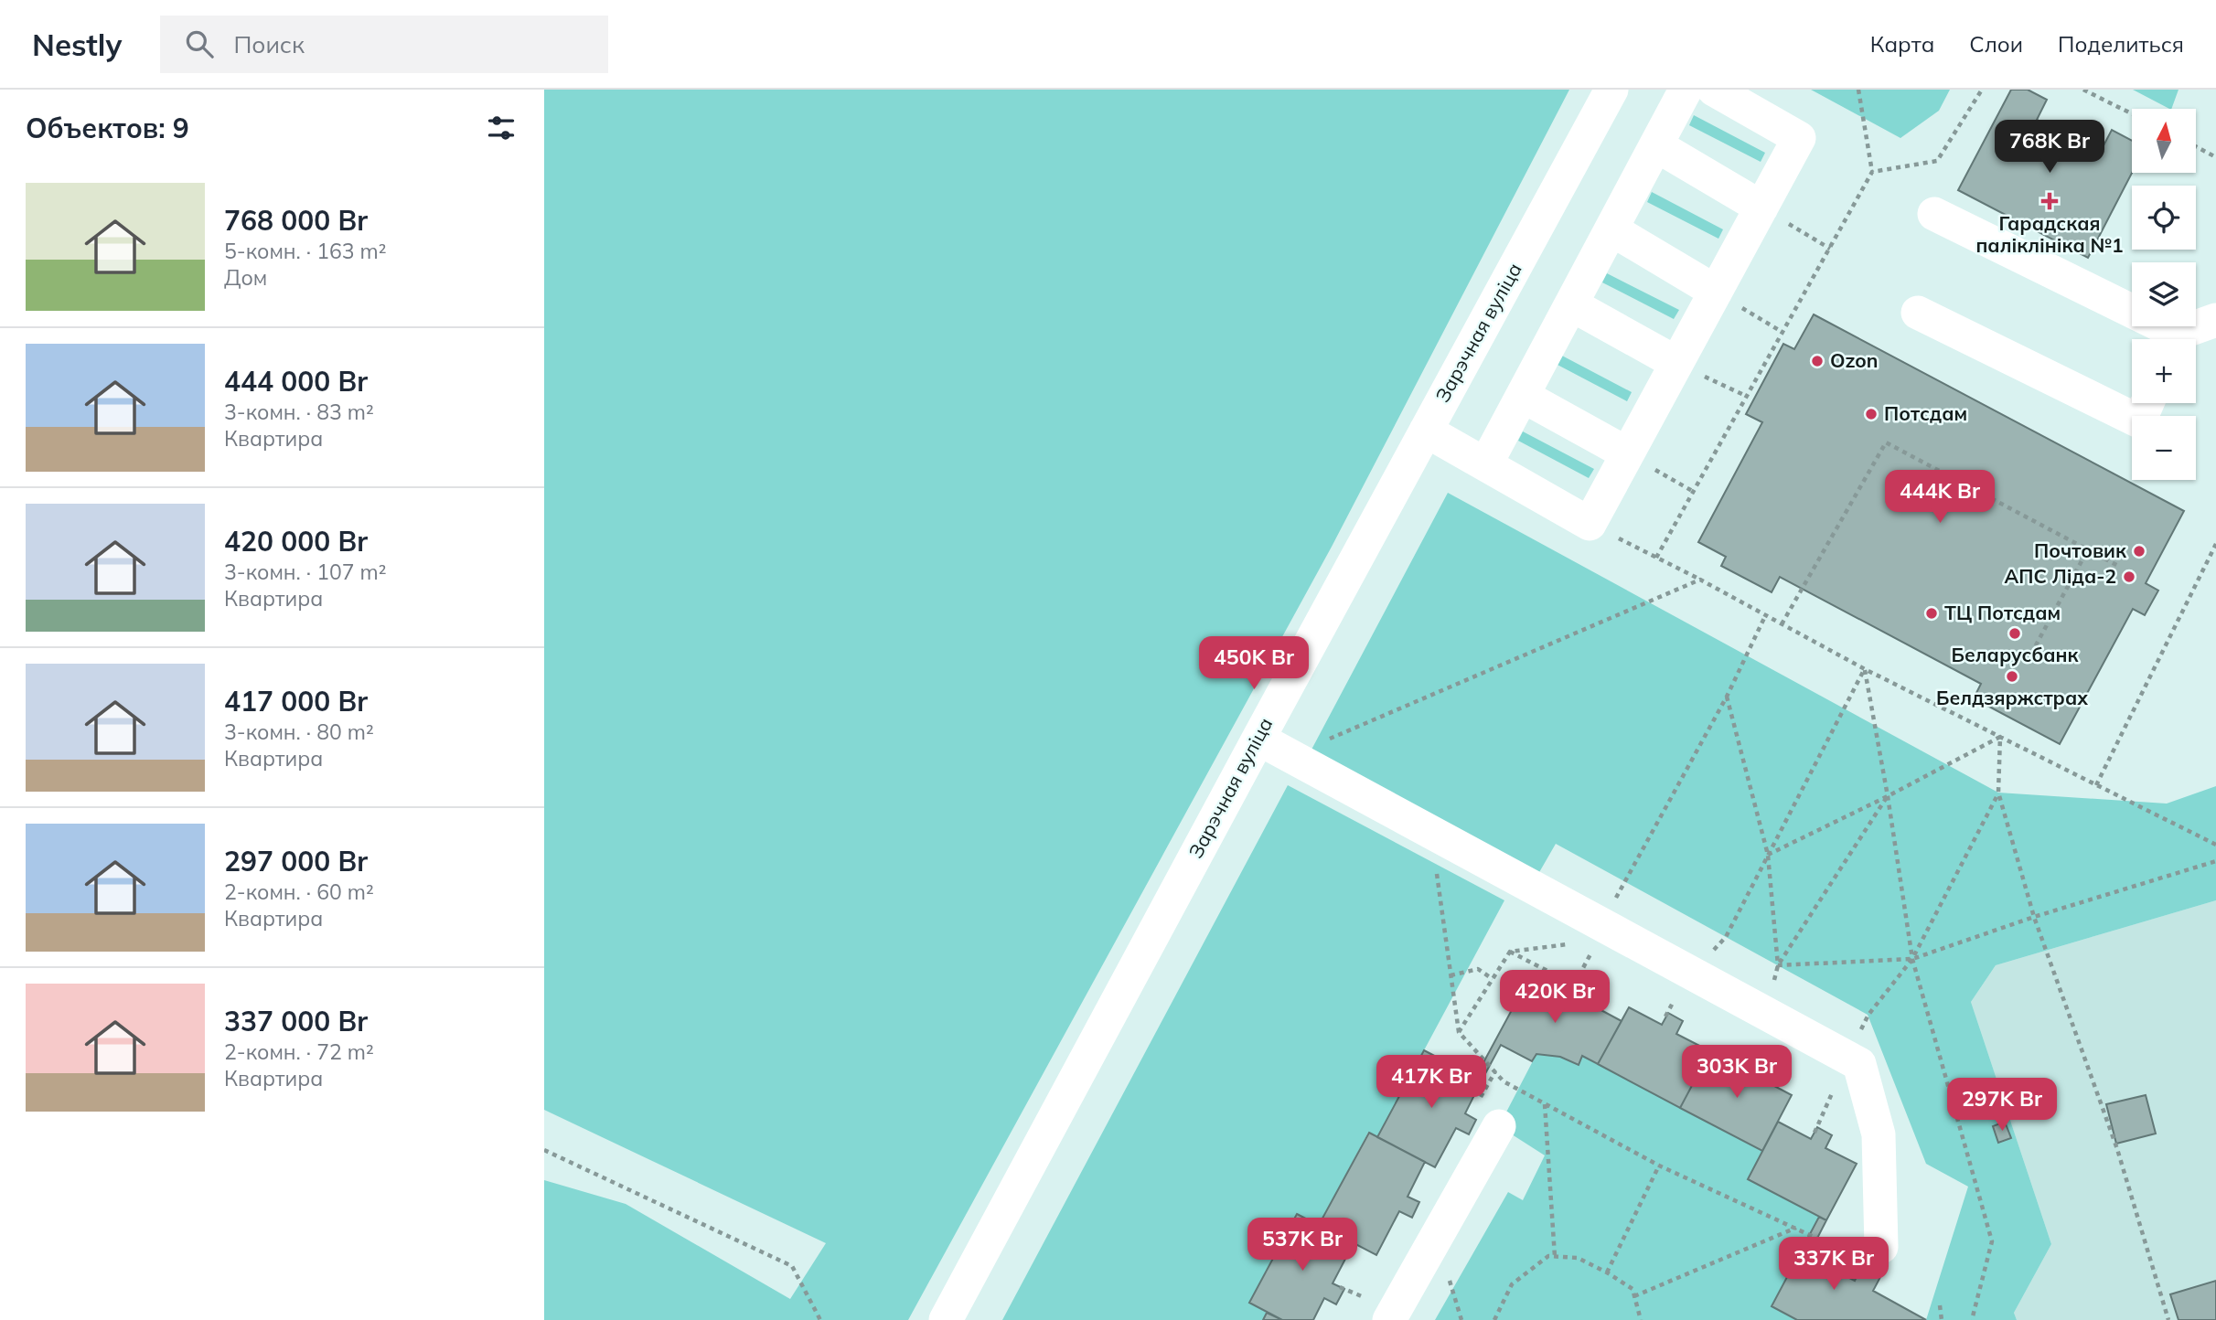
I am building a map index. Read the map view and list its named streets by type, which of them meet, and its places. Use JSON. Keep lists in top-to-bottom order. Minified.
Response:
{"streets":{"street":["Зарэчная вуліца"]},"places":{"health":["Гарадская паліклініка №1"],"other":["Ozon","Потсдам","Почтовик","АПС Ліда-2","ТЦ Потсдам","Беларусбанк","Белдзяржстрах"]},"north":"top","page":{"header":"Nestly","search":"Поиск","nav":["Карта","Слои","Поделиться"],"heading":"Объектов: 9","map_buttons":["+","−"],"price":["768K Br","444K Br","450K Br","420K Br","303K Br","417K Br","297K Br","537K Br","337K Br"],"list":[{"name":"768 000 Br","note":"5-комн. · 163 m² · Дом"},{"name":"444 000 Br","note":"3-комн. · 83 m² · Квартира"},{"name":"420 000 Br","note":"3-комн. · 107 m² · Квартира"},{"name":"417 000 Br","note":"3-комн. · 80 m² · Квартира"},{"name":"297 000 Br","note":"2-комн. · 60 m² · Квартира"},{"name":"337 000 Br","note":"2-комн. · 72 m² · Квартира"}]}}
